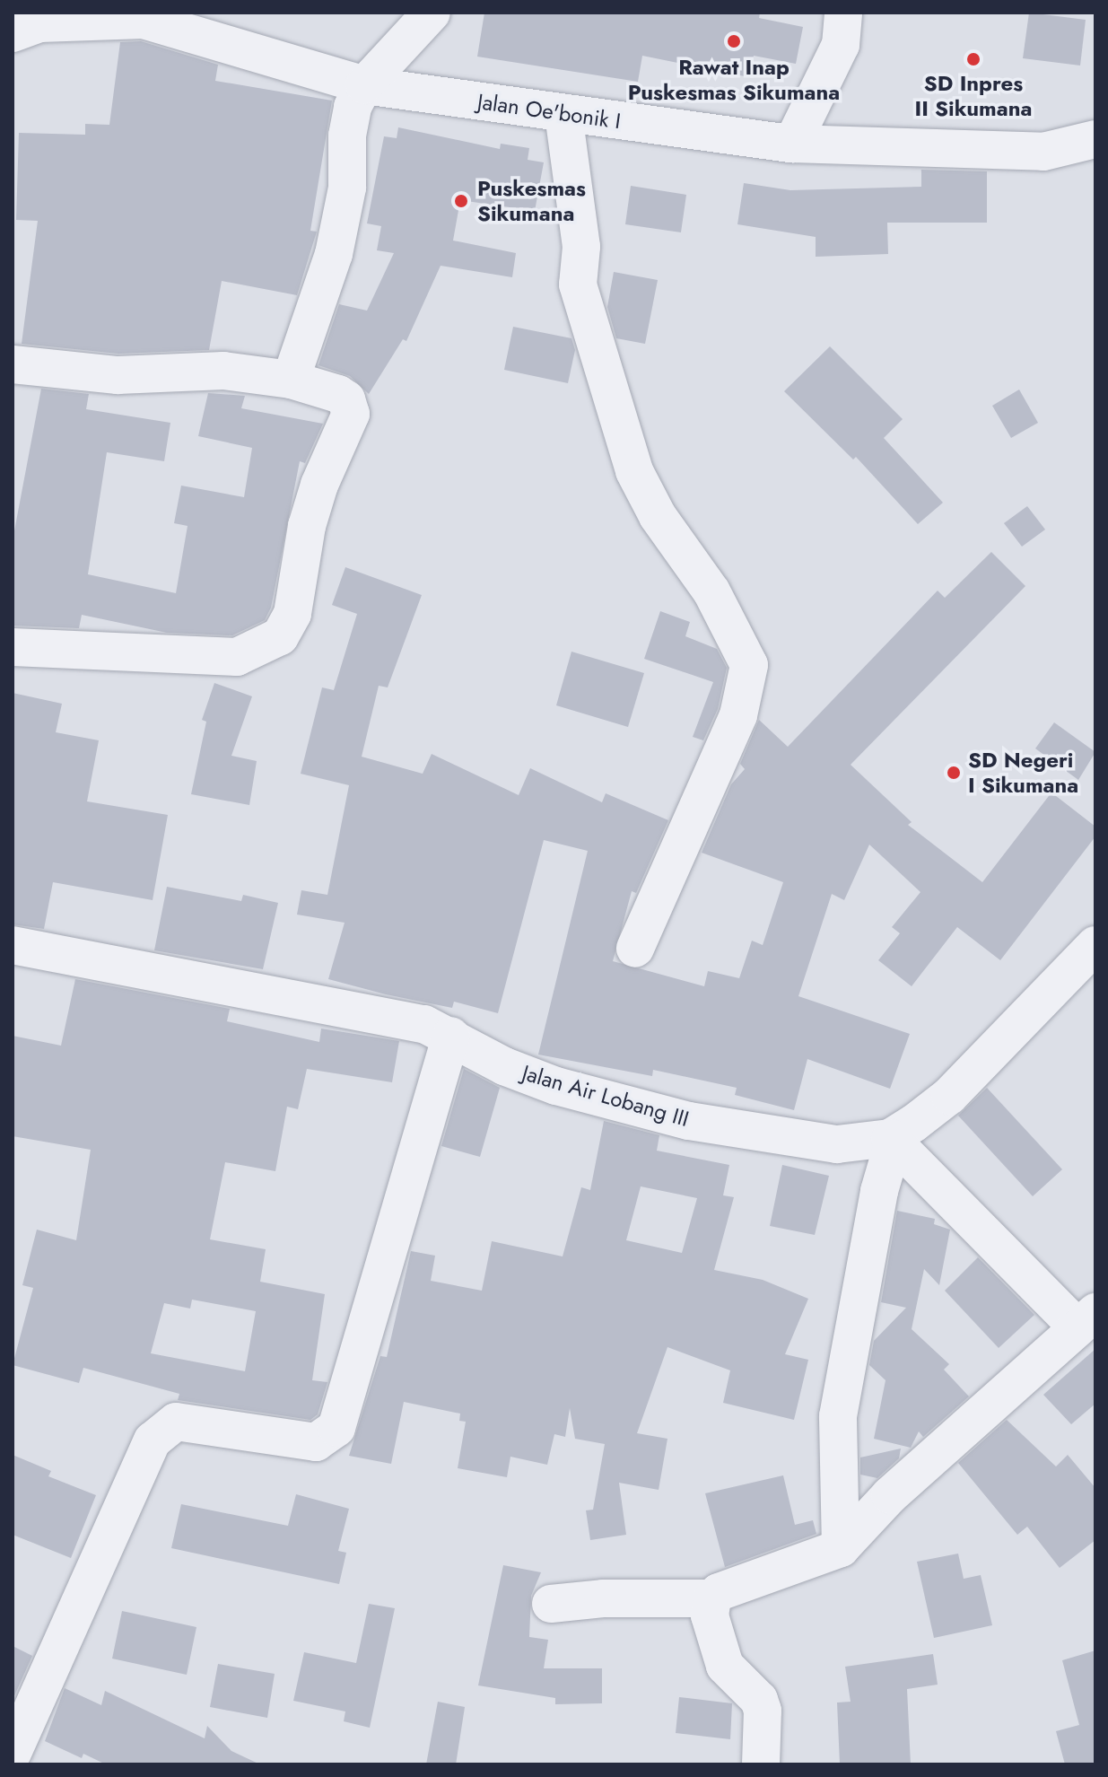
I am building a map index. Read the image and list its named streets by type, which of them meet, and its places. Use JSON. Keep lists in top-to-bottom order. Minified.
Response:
{"streets":{"street":["Jalan Oe'bonik I","Jalan Air Lobang III"]},"places":["Rawat Inap Puskesmas Sikumana","SD Inpres II Sikumana","Puskesmas Sikumana","SD Negeri I Sikumana"]}
